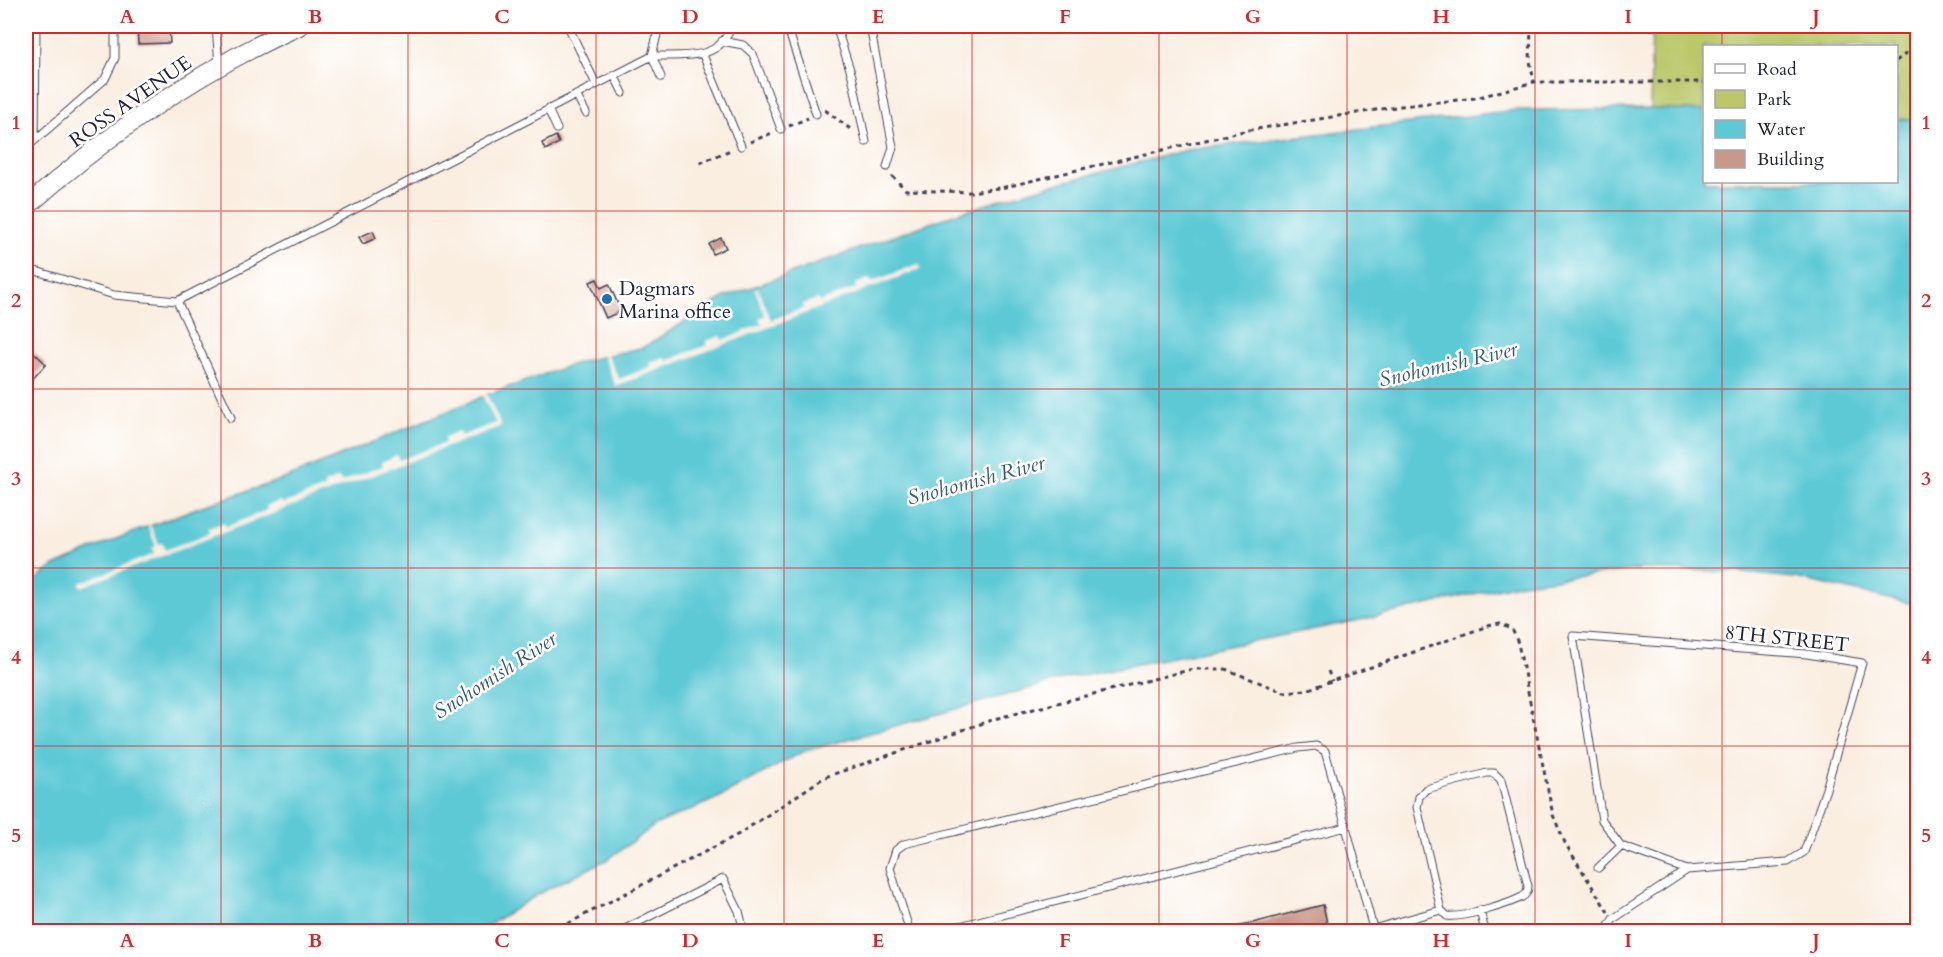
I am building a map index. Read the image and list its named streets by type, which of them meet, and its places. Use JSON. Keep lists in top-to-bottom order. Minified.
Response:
{"streets":{"street":["ROSS AVENUE"],"lane":["8TH STREET"]},"water":["Snohomish River"],"places":["Dagmars Marina office"],"legend":["Road","Park","Water","Building"],"grid":{"columns":["A","B","C","D","E","F","G","H","I","J"],"rows":["1","2","3","4","5"]}}
